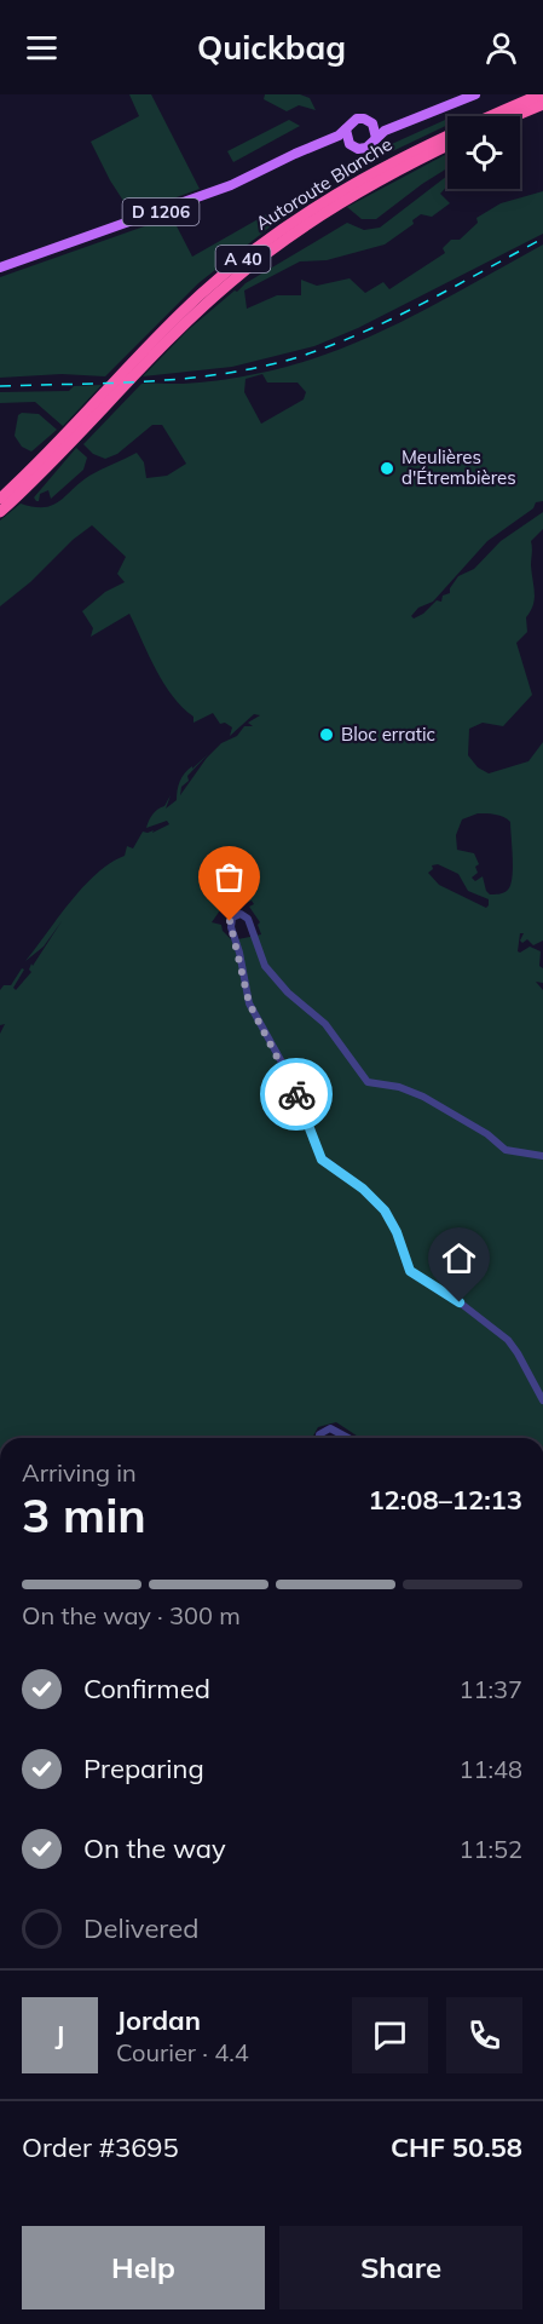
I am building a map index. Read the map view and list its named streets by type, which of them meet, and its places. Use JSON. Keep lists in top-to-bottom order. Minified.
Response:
{"streets":{"highway":["Autoroute Blanche","A 40"],"main road":["D 1206"]},"places":["Meulières d'Étrembières","Bloc erratic"],"page":{"header":"Quickbag","heading":["3 min","Arriving in","12:08–12:13"],"panel":["Jordan","Courier · 4.4","Order #3695","CHF 50.58"],"bar":"On the way · 300 m","list":[["Confirmed","11:37"],["Preparing","11:48"],["On the way","11:52"],"Delivered"],"round":"J","buttons":["Help","Share"]}}
